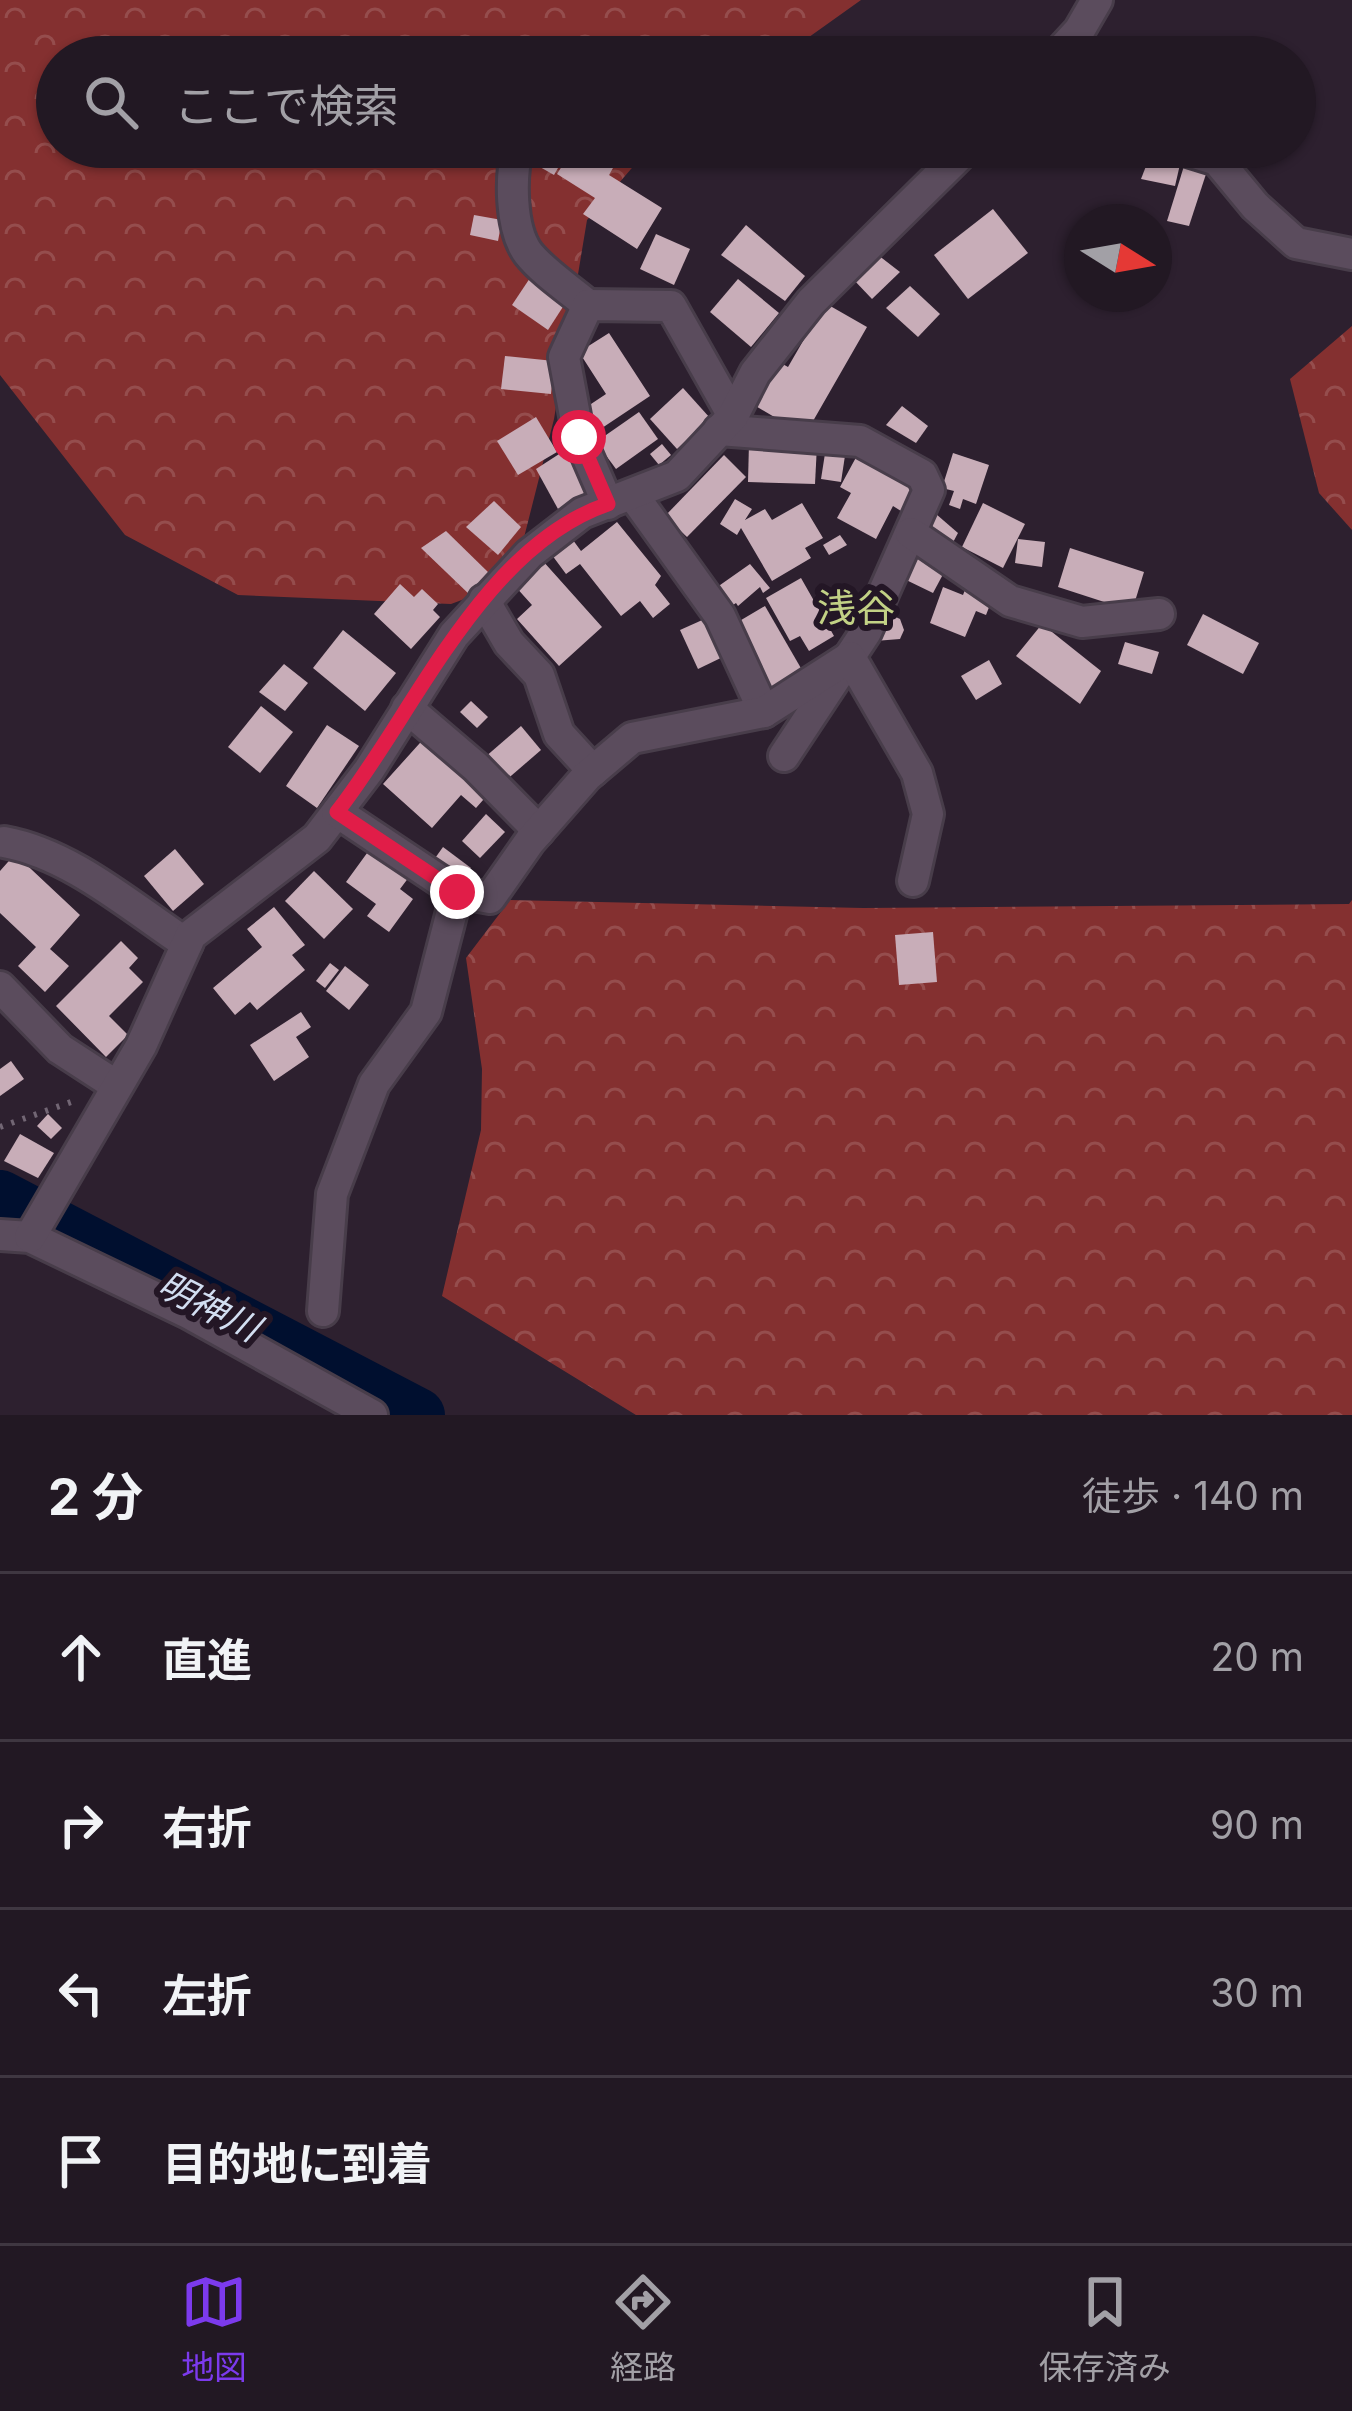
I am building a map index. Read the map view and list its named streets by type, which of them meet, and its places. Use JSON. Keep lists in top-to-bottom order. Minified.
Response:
{"districts":["浅谷"],"water":["明神川"],"north":"right","page":{"search":"ここで検索","heading":["2 分","徒歩 · 140 m"],"list":[["直進","20 m"],["右折","90 m"],["左折","30 m"],"目的地に到着"],"nav":["地図","経路","保存済み"]}}
